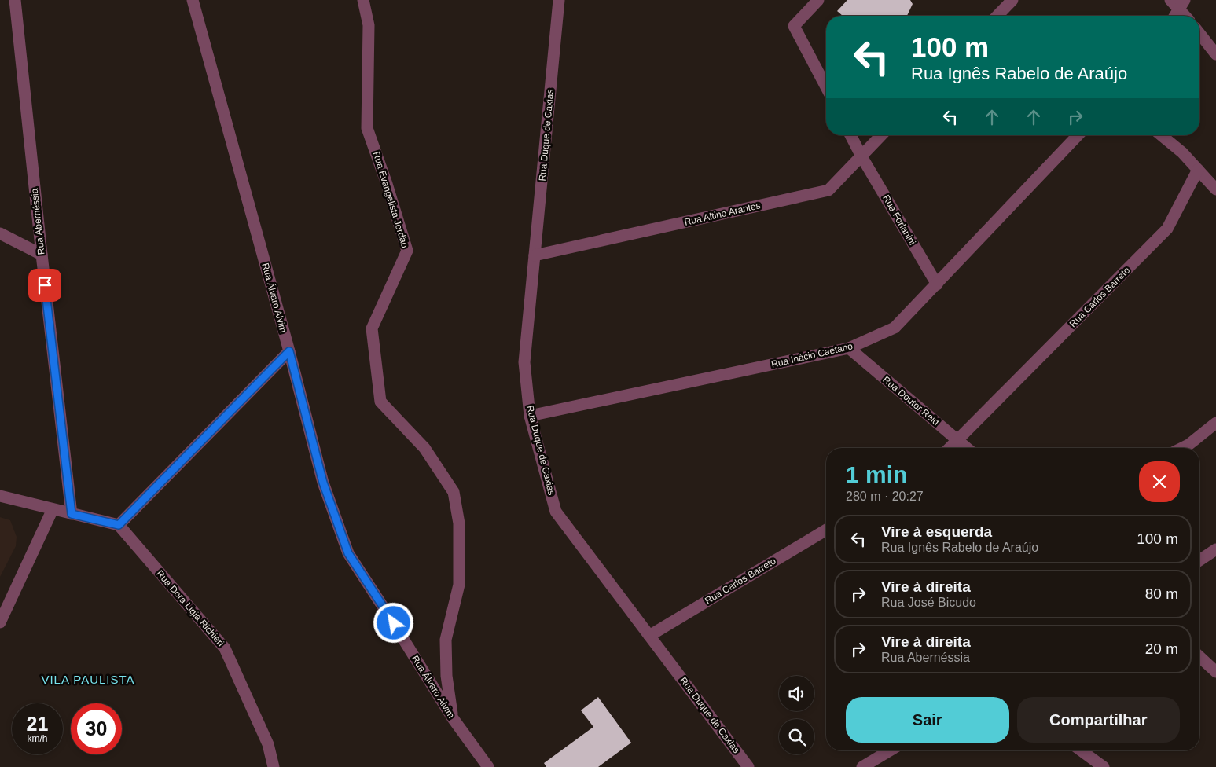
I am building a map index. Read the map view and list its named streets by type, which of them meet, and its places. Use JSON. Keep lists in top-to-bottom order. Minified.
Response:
{"streets":{"street":["Rua Duque de Caxias","Rua Evangelista Jordão","Rua Altino Arantes","Rua Forlanini","Rua Abernéssia","Rua Carlos Barreto","Rua Álvaro Alvim","Rua Inácio Caetano","Rua Doutor Reid","Rua Dora Ligia Richieri"]},"crossings":[["Rua Duque de Caxias","Rua Altino Arantes"],["Rua Duque de Caxias","Rua Carlos Barreto"],["Rua Duque de Caxias","Rua Inácio Caetano"],["Rua Evangelista Jordão","Rua Álvaro Alvim"],["Rua Altino Arantes","Rua Forlanini"],["Rua Forlanini","Rua Inácio Caetano"],["Rua Carlos Barreto","Rua Doutor Reid"],["Rua Inácio Caetano","Rua Doutor Reid"]],"districts":["VILA PAULISTA"],"page":{"turn":["100 m","Rua Ignês Rabelo de Araújo"],"heading":["1 min","280 m · 20:27"],"list":[{"name":"Vire à esquerda","note":"Rua Ignês Rabelo de Araújo","value":"100 m"},{"name":"Vire à direita","note":"Rua José Bicudo","value":"80 m"},{"name":"Vire à direita","note":"Rua Abernéssia","value":"20 m"}],"buttons":["Sair","Compartilhar"],"speed":"21 km/h","limit":"30"}}
